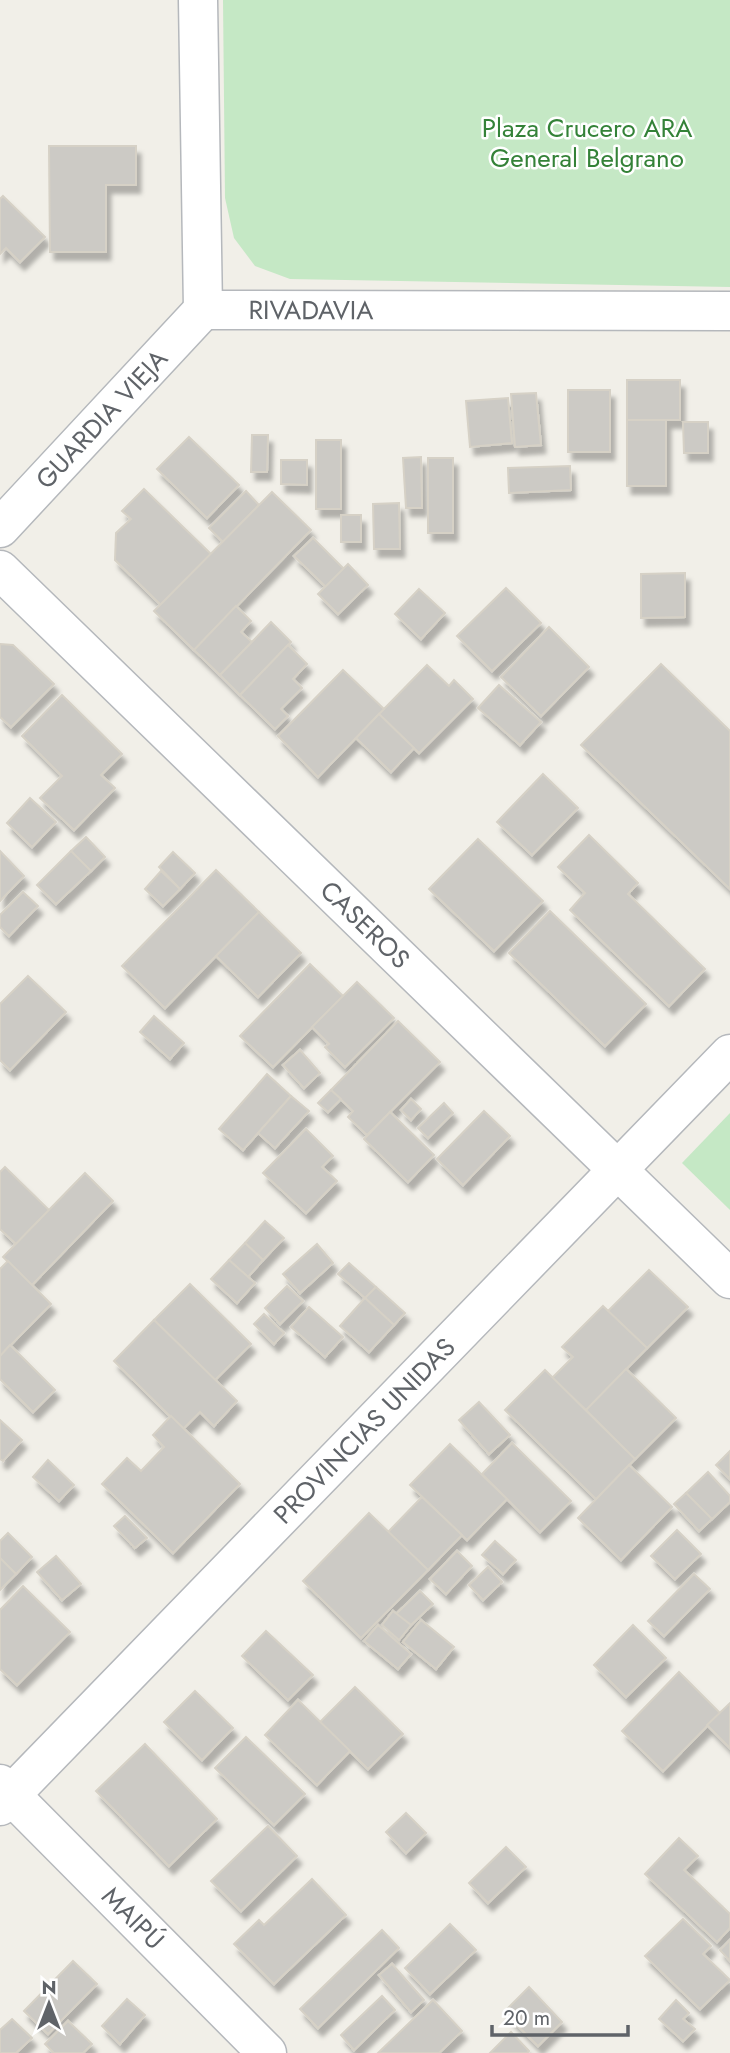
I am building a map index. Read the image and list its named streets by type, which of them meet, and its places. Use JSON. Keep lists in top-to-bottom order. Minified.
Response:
{"streets":{"street":["RIVADAVIA","GUARDIA VIEJA","CASEROS","PROVINCIAS UNIDAS","MAIPÚ"]},"crossings":[["RIVADAVIA","GUARDIA VIEJA"],["CASEROS","PROVINCIAS UNIDAS"],["PROVINCIAS UNIDAS","MAIPÚ"]],"parks":["Plaza Crucero ARA General Belgrano"],"scale_bar":"20 m","north":"top"}
